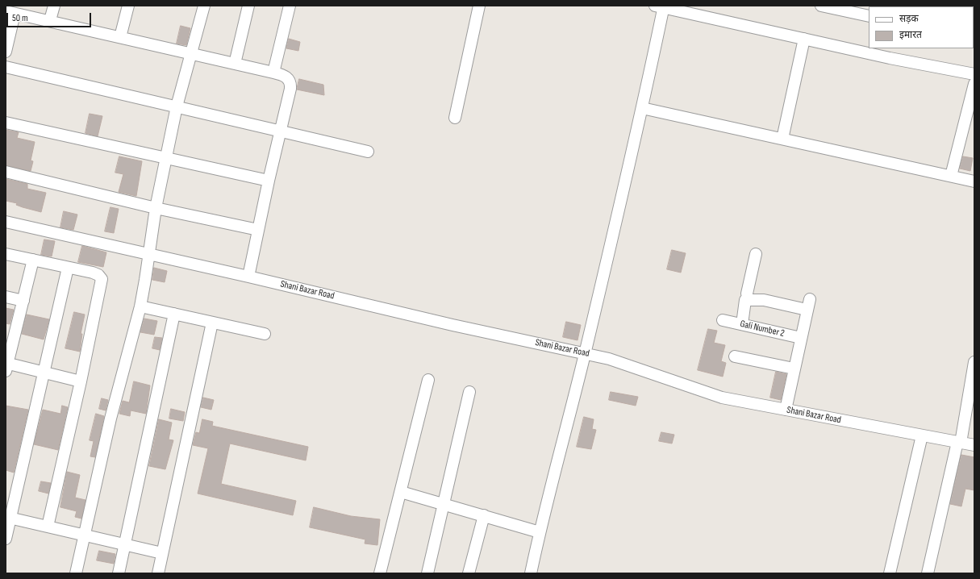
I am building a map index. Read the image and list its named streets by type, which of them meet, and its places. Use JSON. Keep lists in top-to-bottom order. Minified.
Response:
{"streets":{"street":["Shani Bazar Road","Gali Number 2"]},"legend":["सड़क","इमारत"],"scale_bar":"50 m"}
